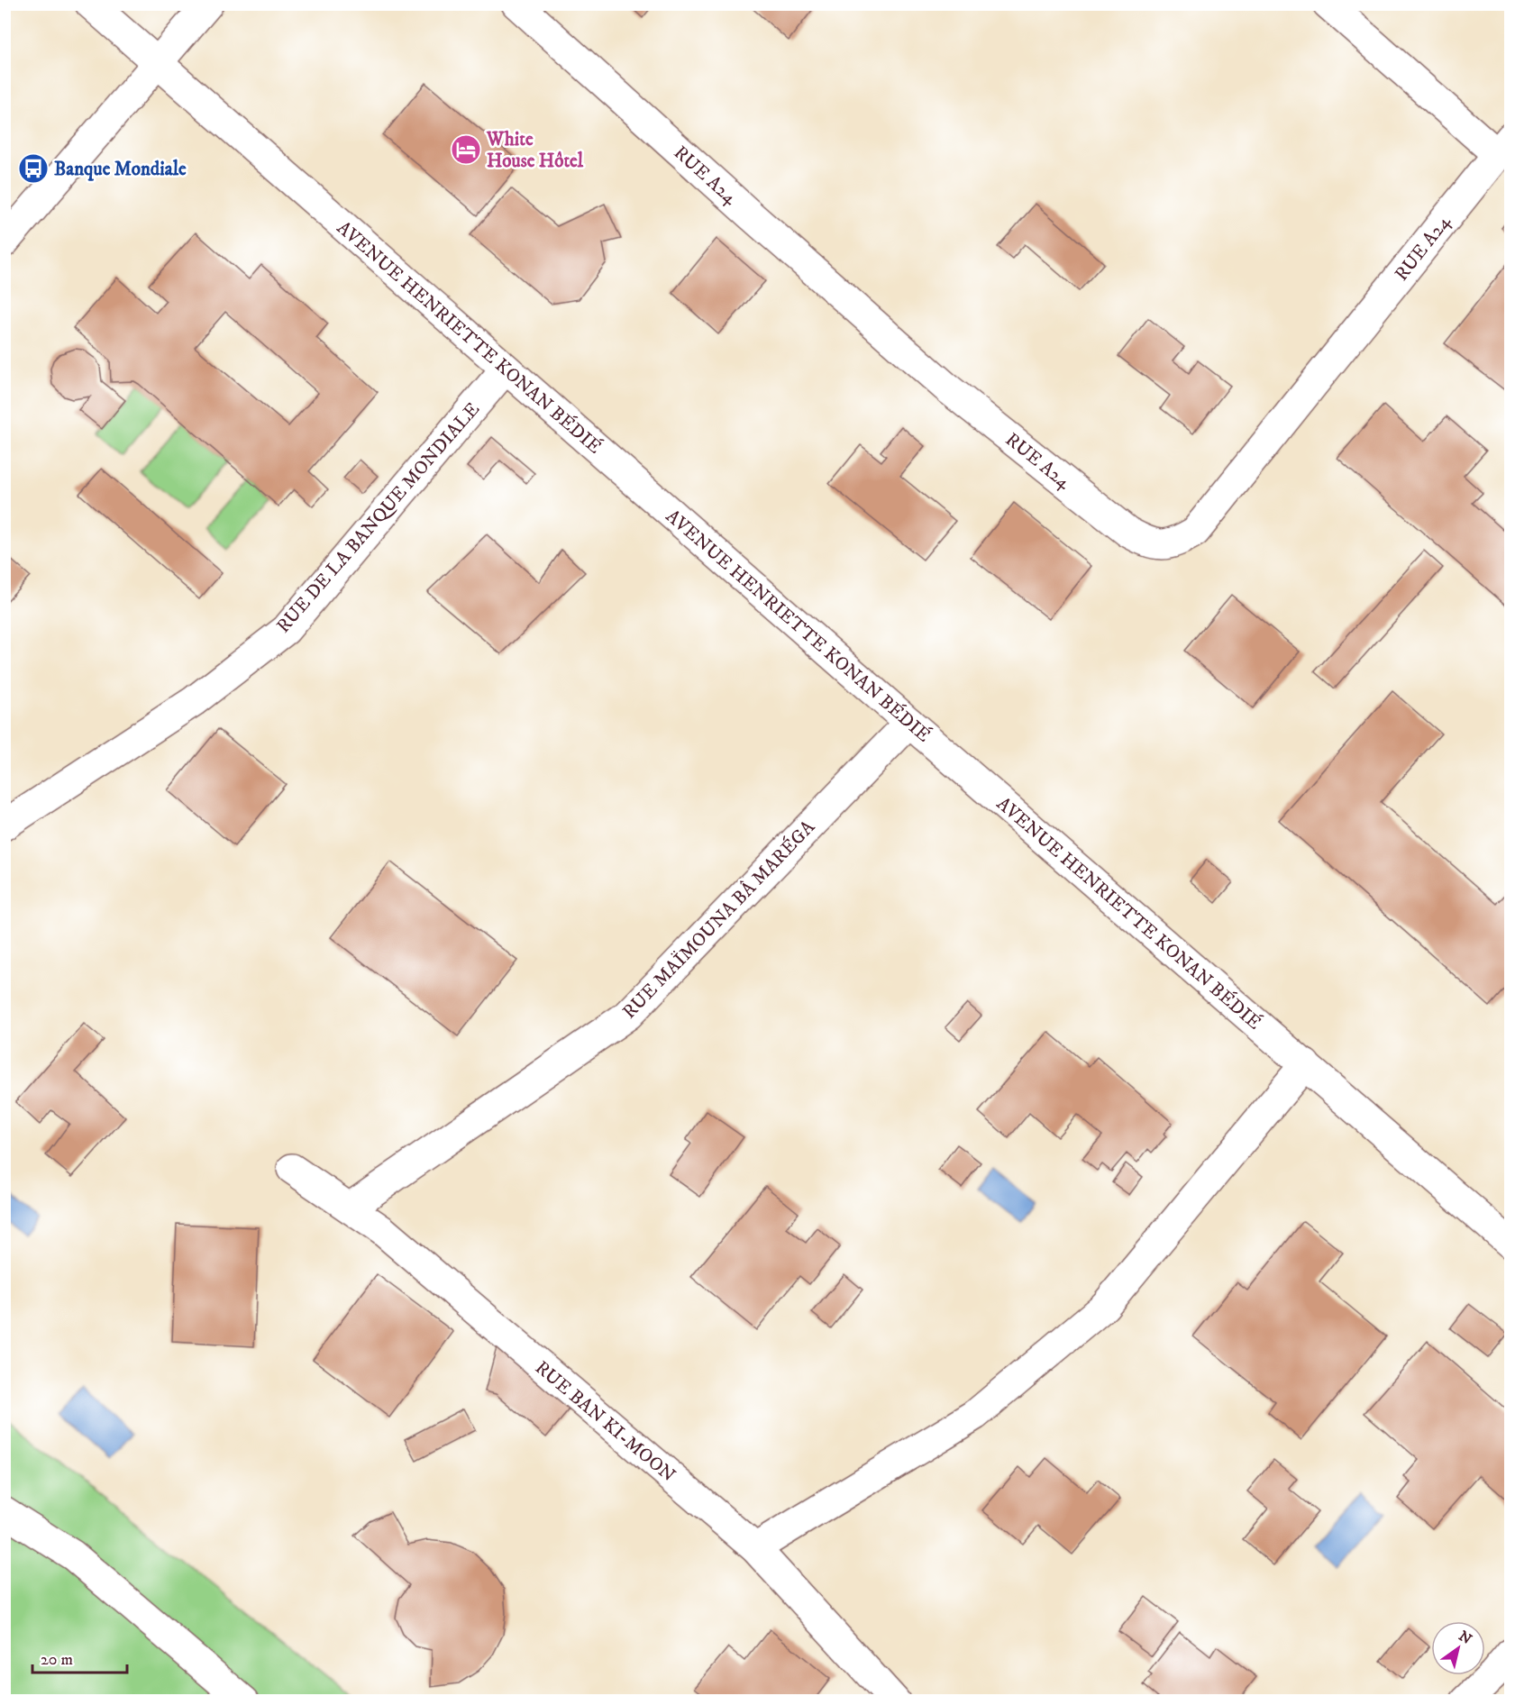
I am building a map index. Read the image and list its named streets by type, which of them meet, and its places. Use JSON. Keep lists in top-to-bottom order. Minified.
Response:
{"streets":{"street":["RUE A24","AVENUE HENRIETTE KONAN BÉDIÉ","RUE DE LA BANQUE MONDIALE","RUE MAÏMOUNA BÂ MARÉGA","RUE BAN KI-MOON"]},"crossings":[["AVENUE HENRIETTE KONAN BÉDIÉ","RUE DE LA BANQUE MONDIALE"],["AVENUE HENRIETTE KONAN BÉDIÉ","RUE MAÏMOUNA BÂ MARÉGA"],["RUE MAÏMOUNA BÂ MARÉGA","RUE BAN KI-MOON"]],"places":{"hotel":["White House Hôtel"],"bus stop":["Banque Mondiale"]},"scale_bar":"20 m","north":"top right"}
